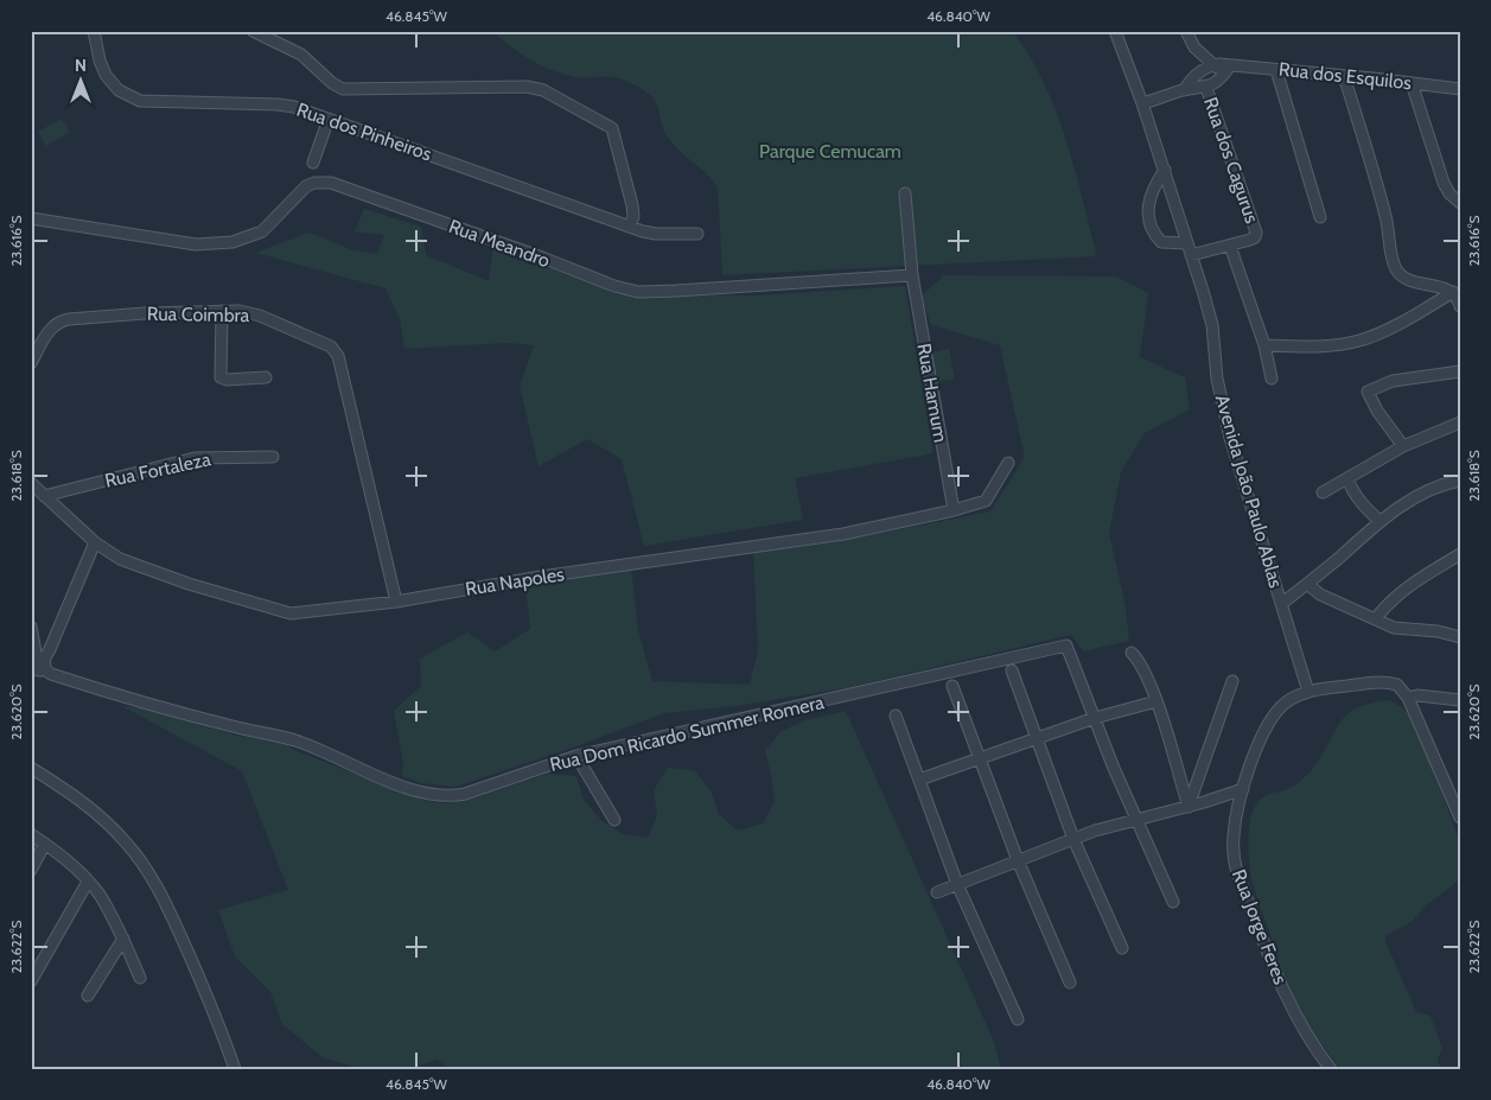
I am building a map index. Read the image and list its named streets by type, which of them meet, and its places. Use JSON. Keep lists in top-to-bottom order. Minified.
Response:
{"streets":{"street":["Rua dos Esquilos","Rua dos Pinheiros","Rua dos Cagurus","Rua Meandro","Rua Coimbra","Rua Hamum","Rua Fortaleza","Avenida João Paulo Ablas","Rua Napoles","Rua Dom Ricardo Summer Romera","Rua Jorge Feres"]},"crossings":[["Rua dos Cagurus","Avenida João Paulo Ablas"],["Rua Meandro","Rua Hamum"],["Rua Coimbra","Rua Napoles"],["Rua Hamum","Rua Napoles"],["Rua Fortaleza","Rua Napoles"],["Avenida João Paulo Ablas","Rua Jorge Feres"]],"parks":["Parque Cemucam"],"north":"top","coordinates":["46.845°W","46.840°W","23.616°S","23.618°S","23.620°S","23.622°S"]}
